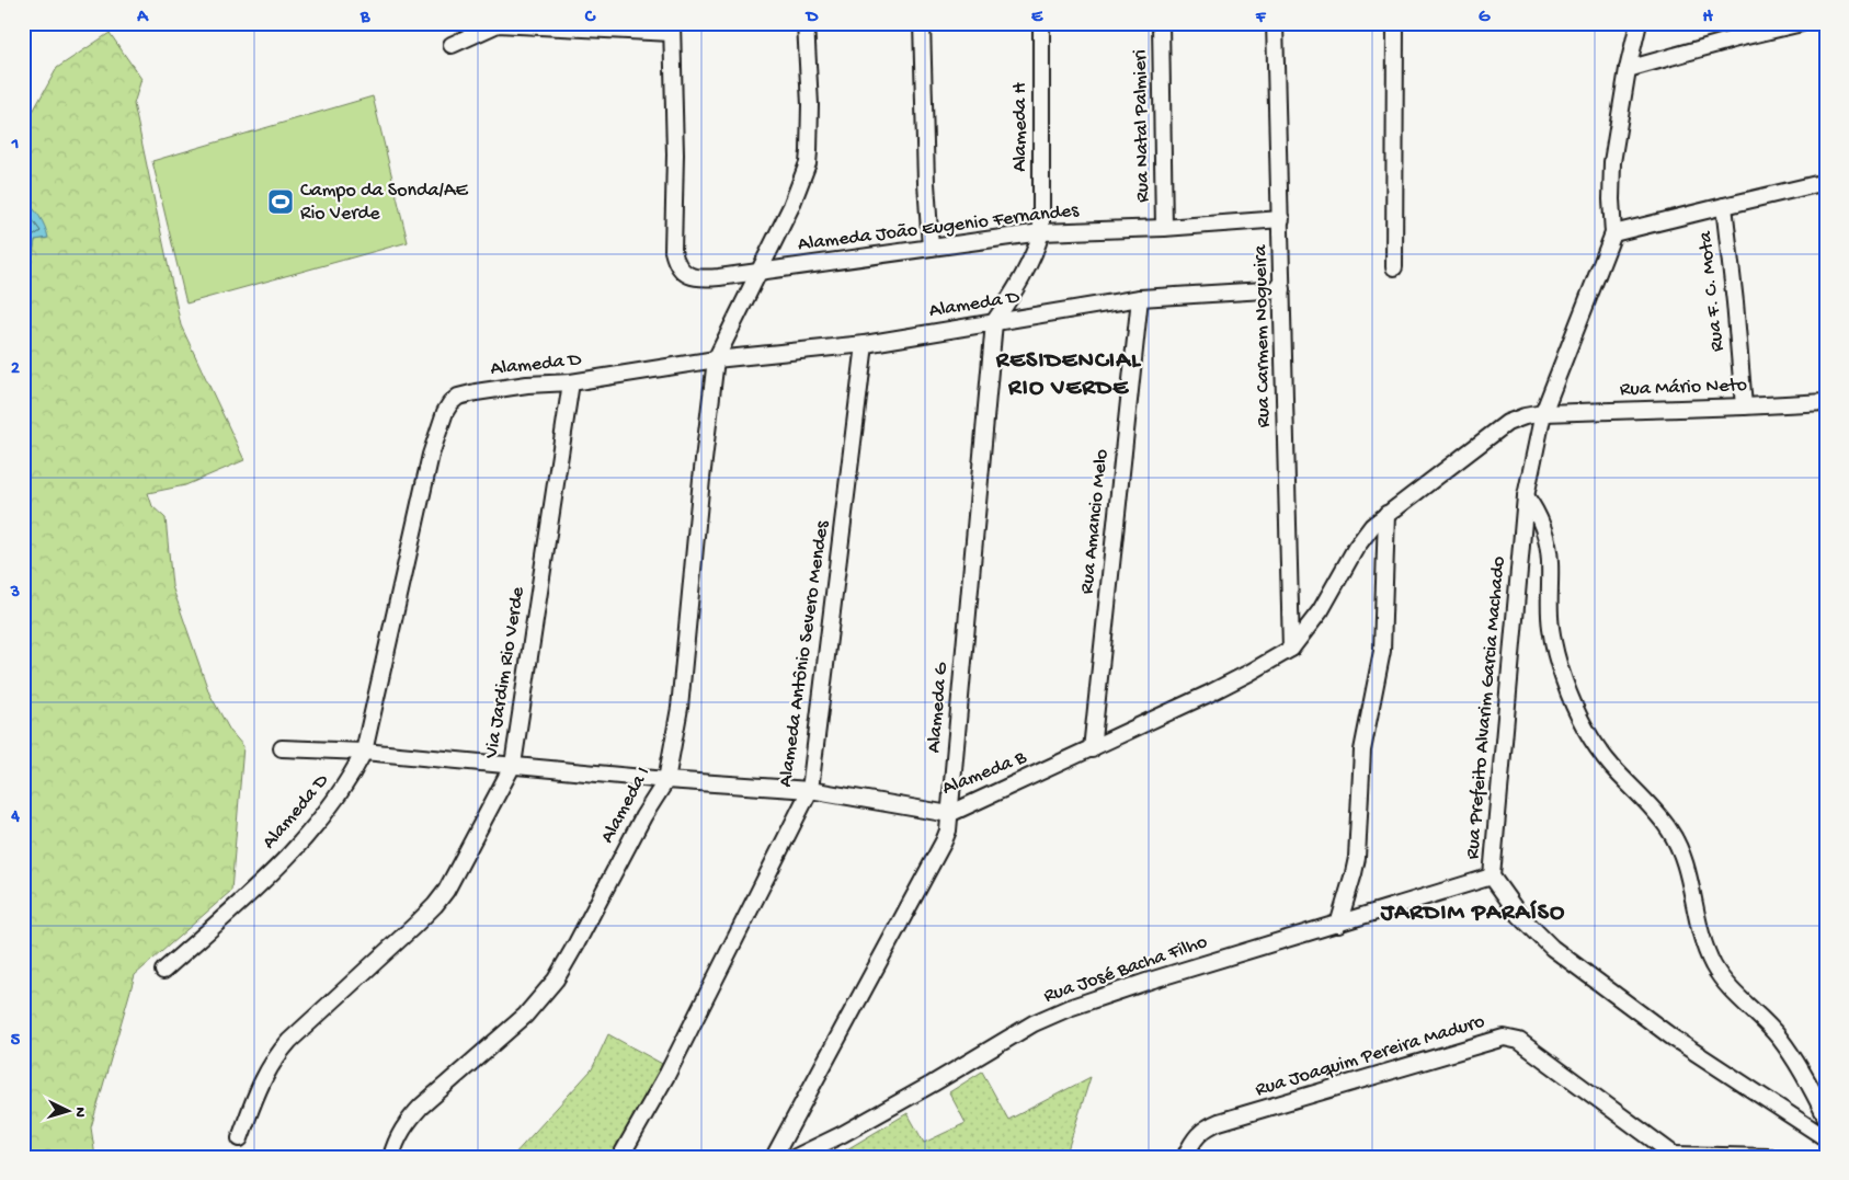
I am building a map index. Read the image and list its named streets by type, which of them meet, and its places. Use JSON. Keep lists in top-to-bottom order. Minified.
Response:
{"streets":{"street":["Rua Natal Palmieri","Alameda H","Alameda João Eugenio Fernandes","Rua F. C. Mota","Alameda D","Rua Carmem Nogueira","Rua Mário Neto","Rua Amancio Melo","Alameda Antônio Severo Mendes","Via Jardim Rio Verde","Alameda G","Rua Prefeito Alvarim Garcia Machado","Alameda B","Alameda I","Rua José Bacha Filho","Rua Joaquim Pereira Maduro"]},"crossings":[["Rua Natal Palmieri","Alameda João Eugenio Fernandes"],["Alameda H","Alameda João Eugenio Fernandes"],["Alameda H","Alameda G"],["Alameda João Eugenio Fernandes","Rua Carmem Nogueira"],["Alameda João Eugenio Fernandes","Alameda G"],["Alameda João Eugenio Fernandes","Alameda I"],["Rua F. C. Mota","Rua Mário Neto"],["Alameda D","Rua Carmem Nogueira"],["Alameda D","Rua Amancio Melo"],["Alameda D","Alameda Antônio Severo Mendes"],["Alameda D","Via Jardim Rio Verde"],["Alameda D","Alameda G"],["Alameda D","Alameda B"],["Alameda D","Alameda I"],["Rua Carmem Nogueira","Rua Mário Neto"],["Rua Carmem Nogueira","Alameda B"],["Rua Mário Neto","Rua Prefeito Alvarim Garcia Machado"],["Rua Mário Neto","Alameda B"],["Rua Amancio Melo","Alameda B"],["Alameda Antônio Severo Mendes","Alameda B"],["Via Jardim Rio Verde","Alameda B"],["Alameda G","Alameda B"],["Rua Prefeito Alvarim Garcia Machado","Rua José Bacha Filho"],["Alameda B","Alameda I"]],"districts":["RESIDENCIAL RIO VERDE","JARDIM PARAÍSO"],"places":{"sports":["Campo da Sonda/AE Rio Verde"]},"north":"right","grid":{"columns":["A","B","C","D","E","F","G","H"],"rows":["1","2","3","4","5"]}}
